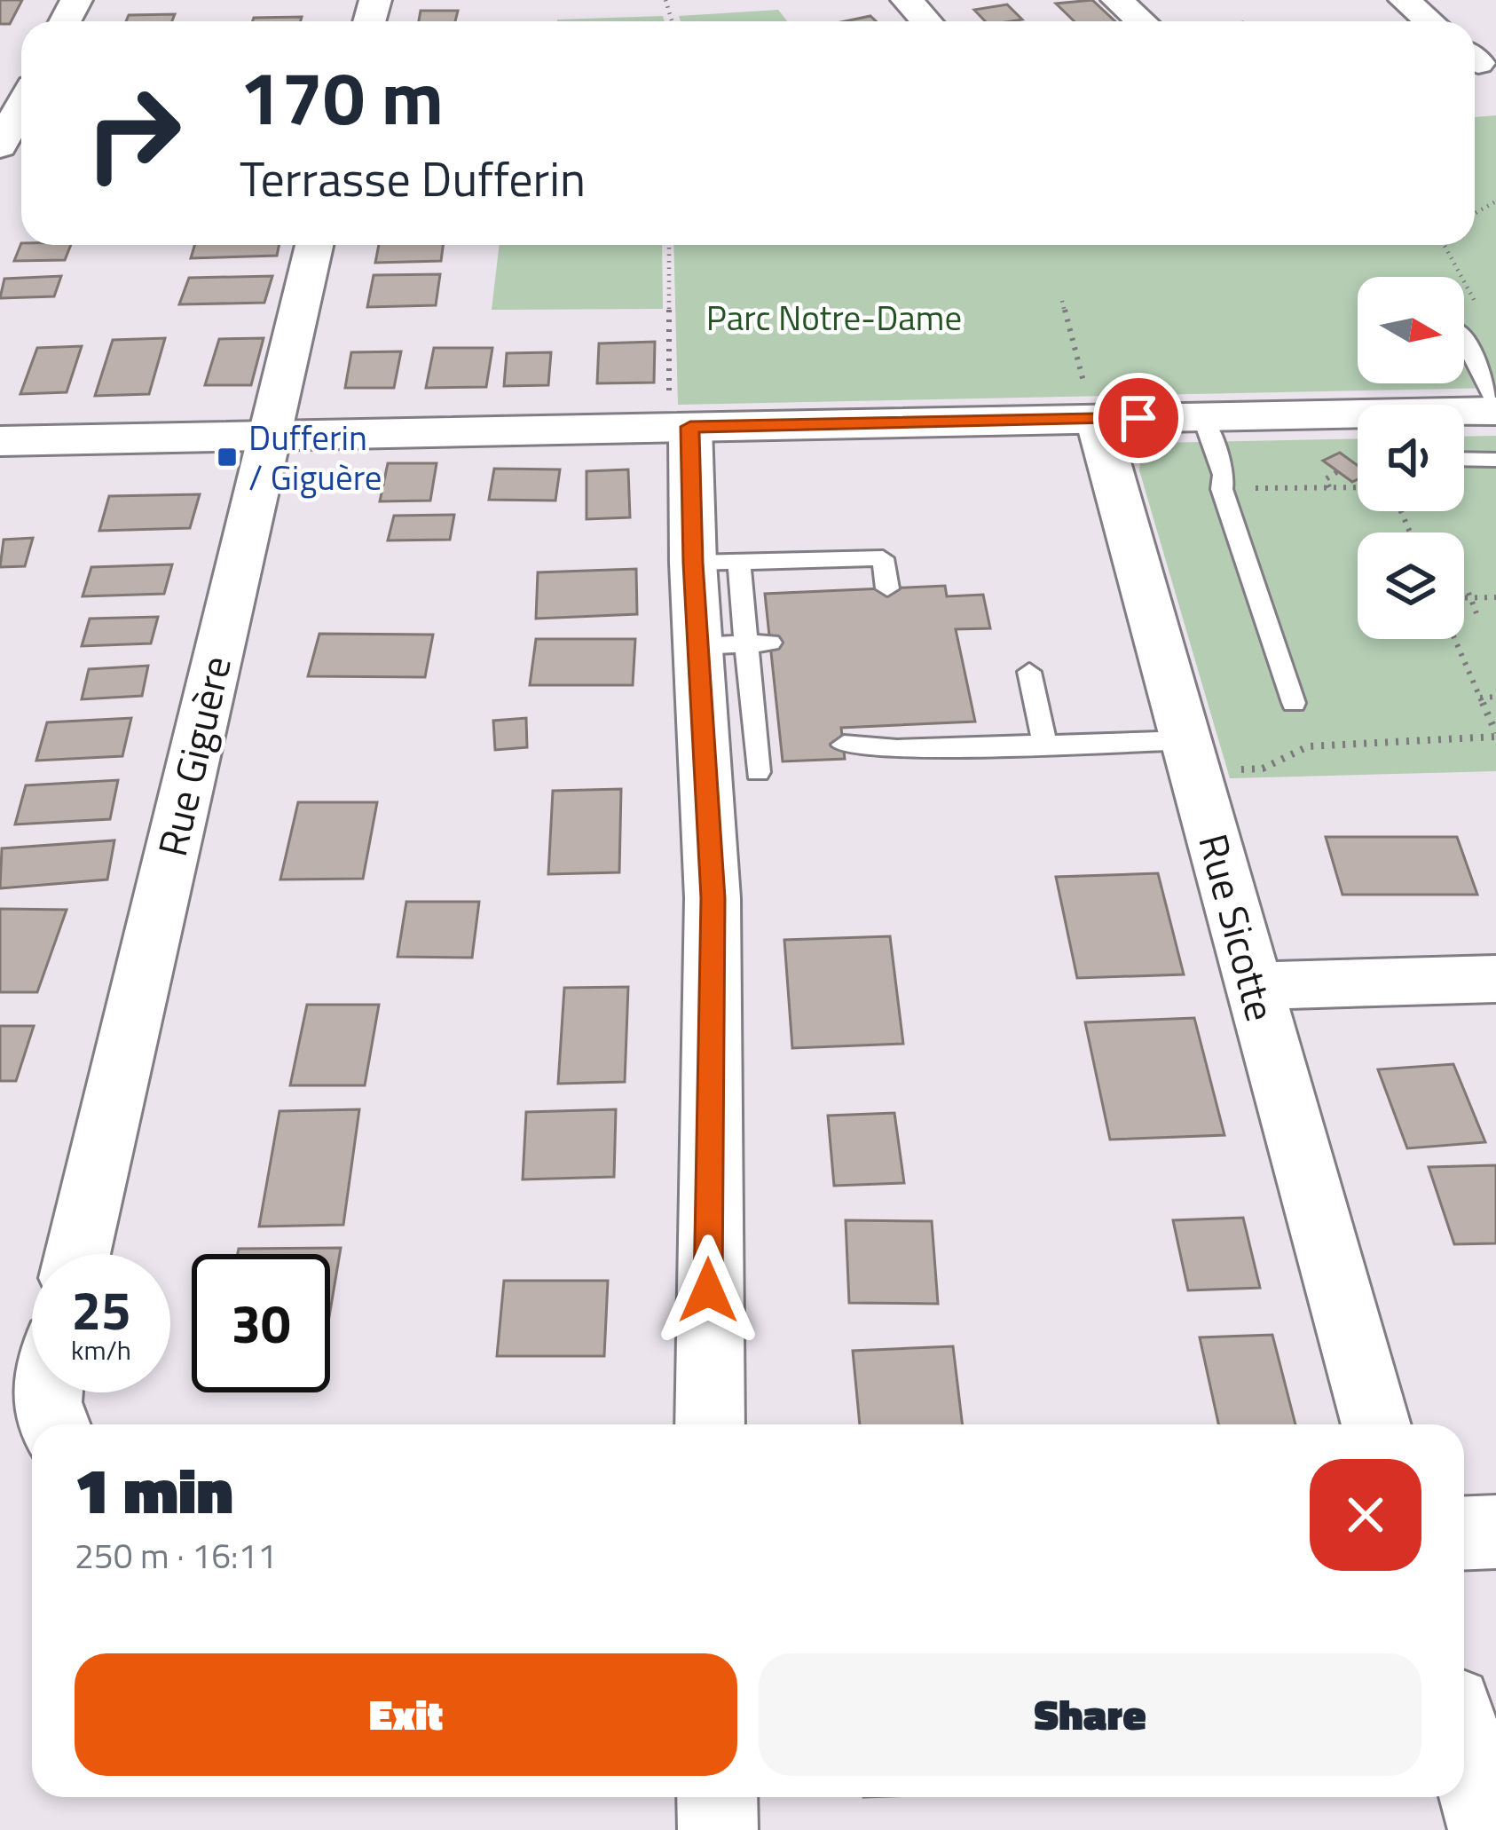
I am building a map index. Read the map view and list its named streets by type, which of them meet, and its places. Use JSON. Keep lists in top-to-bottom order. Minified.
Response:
{"streets":{"street":["Rue Giguère","Rue Sicotte"]},"parks":["Parc Notre-Dame"],"places":{"transit":["Dufferin / Giguère"]},"north":"right","page":{"turn":["170 m","Terrasse Dufferin"],"speed":"25 km/h","limit":"30","heading":["1 min","250 m · 16:11"],"buttons":["Exit","Share"]}}
